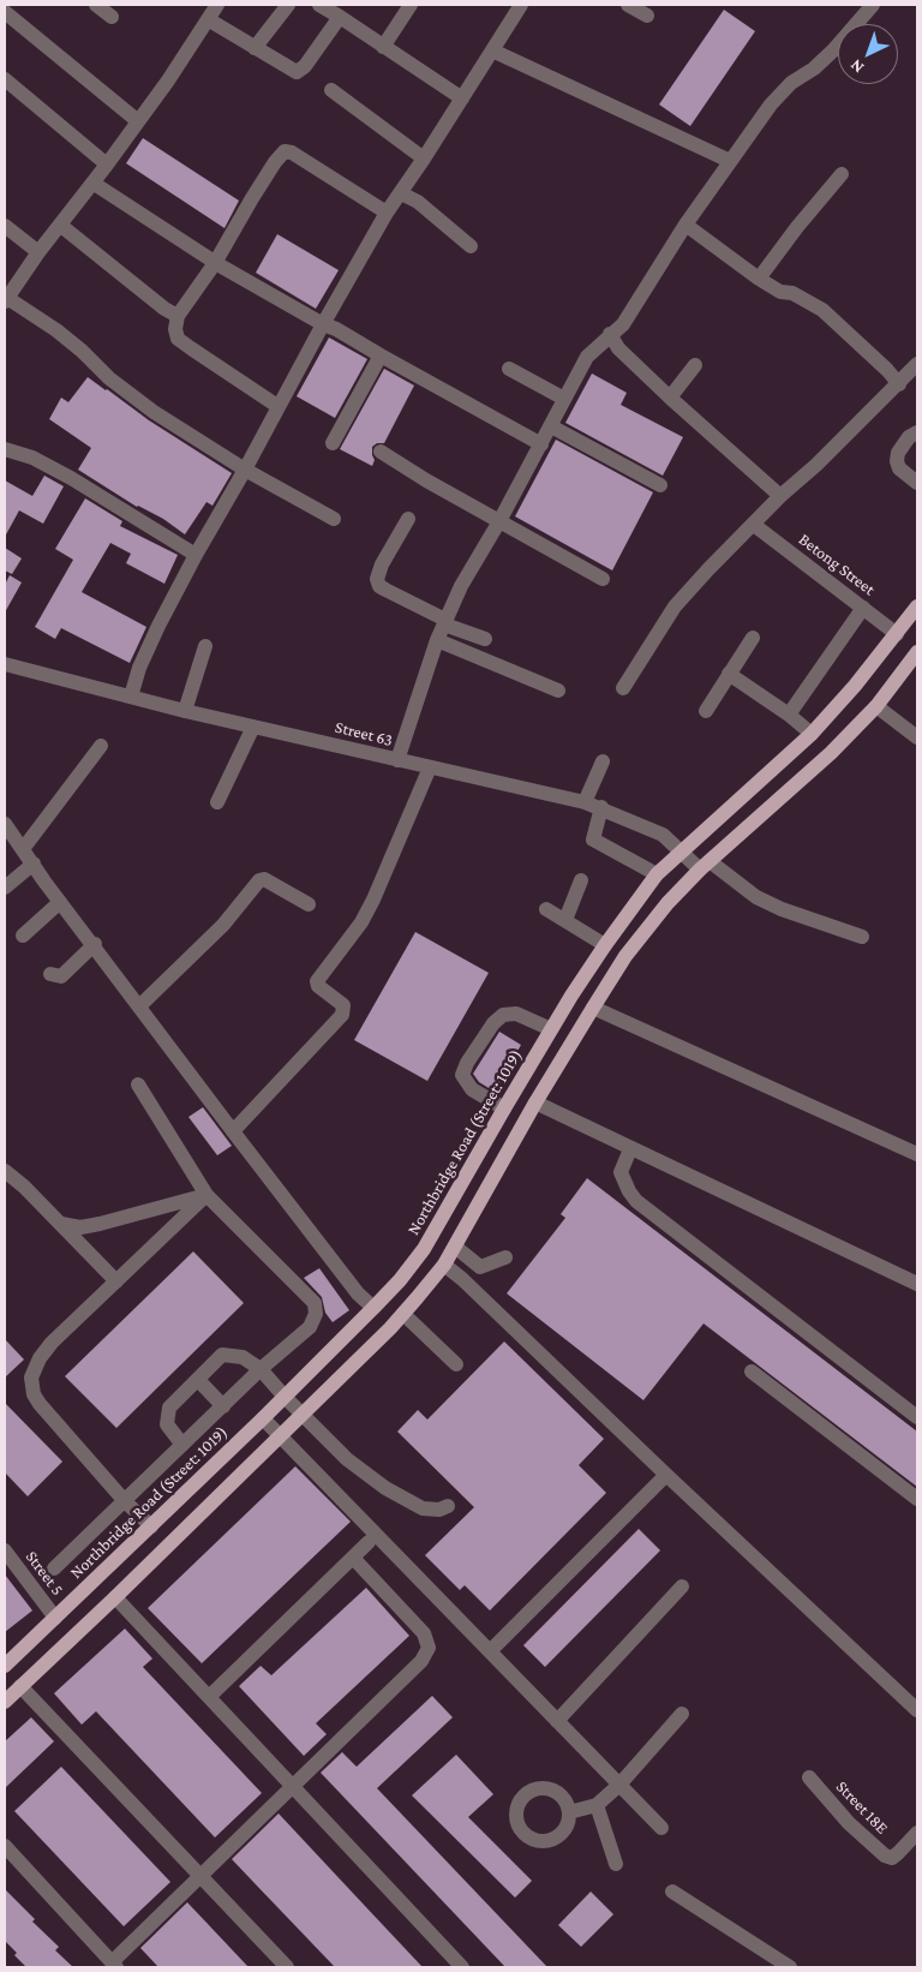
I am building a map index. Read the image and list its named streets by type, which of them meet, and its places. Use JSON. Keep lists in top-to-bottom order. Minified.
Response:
{"streets":{"main road":["Northbridge Road (Street: 1019)"],"street":["Betong Street","Street 63","Street 5","Street 18E"]},"crossings":[["Betong Street","Northbridge Road (Street: 1019)"],["Street 63","Northbridge Road (Street: 1019)"],["Northbridge Road (Street: 1019)","Street 5"]],"north":"bottom left"}
